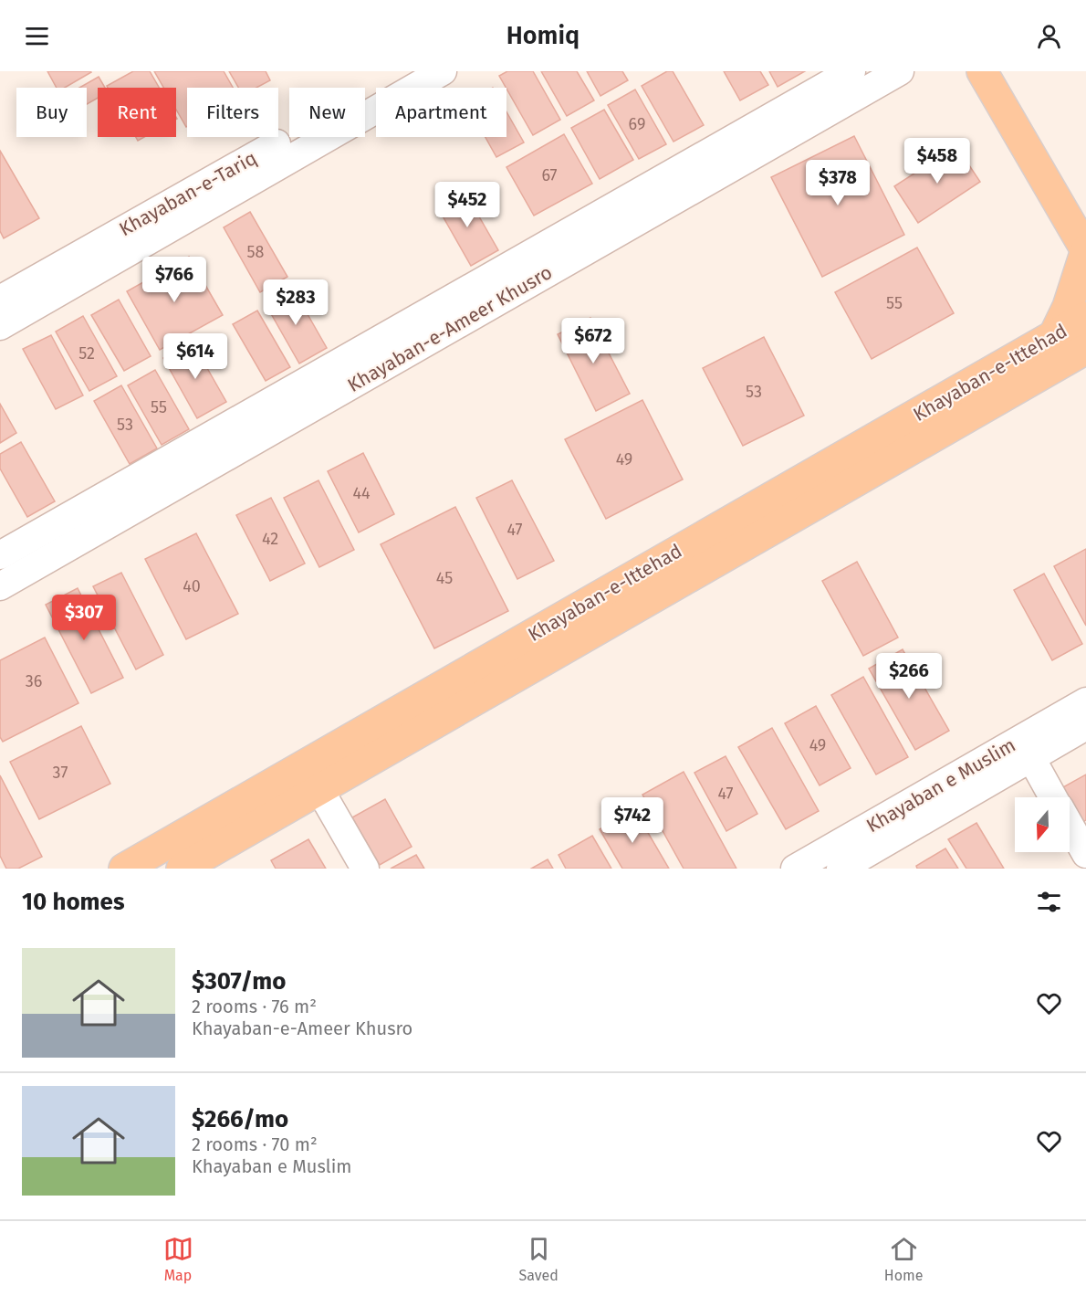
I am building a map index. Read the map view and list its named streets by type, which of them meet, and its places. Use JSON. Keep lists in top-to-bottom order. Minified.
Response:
{"streets":{"main road":["Khayaban-e-Ittehad"],"street":["Khayaban-e-Tariq","Khayaban-e-Ameer Khusro","Khayaban e Muslim"]},"house_numbers":["69","67","58","55","52","53","55","53","49","44","47","42","45","40","36","49","37","47"],"north":"bottom","page":{"header":"Homiq","chip":["Buy","Rent","Filters","New","Apartment"],"price":["$458","$378","$452","$766","$283","$672","$614","$307","$266","$742"],"heading":"10 homes","list":[{"name":"$307/mo","note":"2 rooms · 76 m² · Khayaban-e-Ameer Khusro"},{"name":"$266/mo","note":"2 rooms · 70 m² · Khayaban e Muslim"}],"tabs":["Map","Saved","Home"]}}
